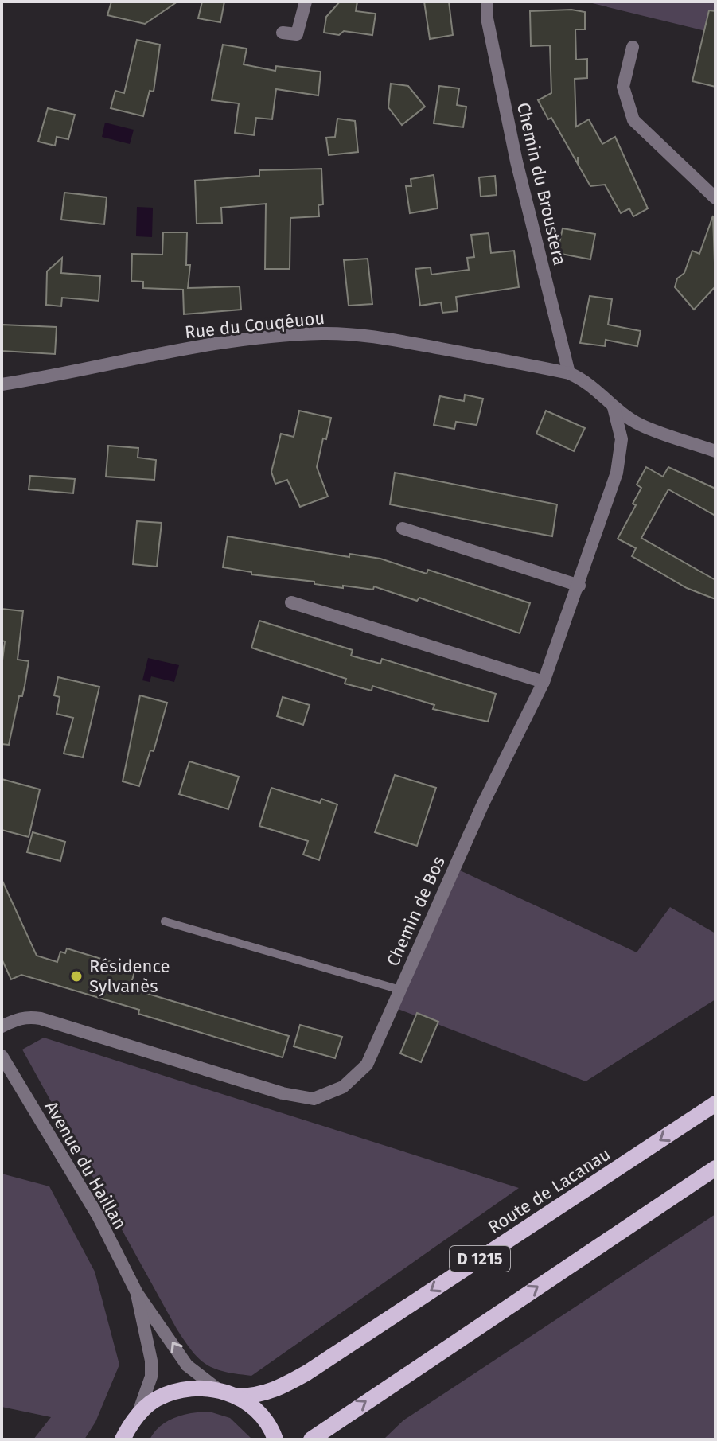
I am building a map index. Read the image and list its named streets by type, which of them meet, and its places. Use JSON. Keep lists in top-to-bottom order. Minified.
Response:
{"streets":{"main road":["Route de Lacanau","D 1215"],"street":["Chemin du Broustera","Rue du Couqéuou","Chemin de Bos","Avenue du Haillan"]},"crossings":[["Chemin du Broustera","Rue du Couqéuou"],["Rue du Couqéuou","Chemin de Bos"]],"places":["Résidence Sylvanès"]}
